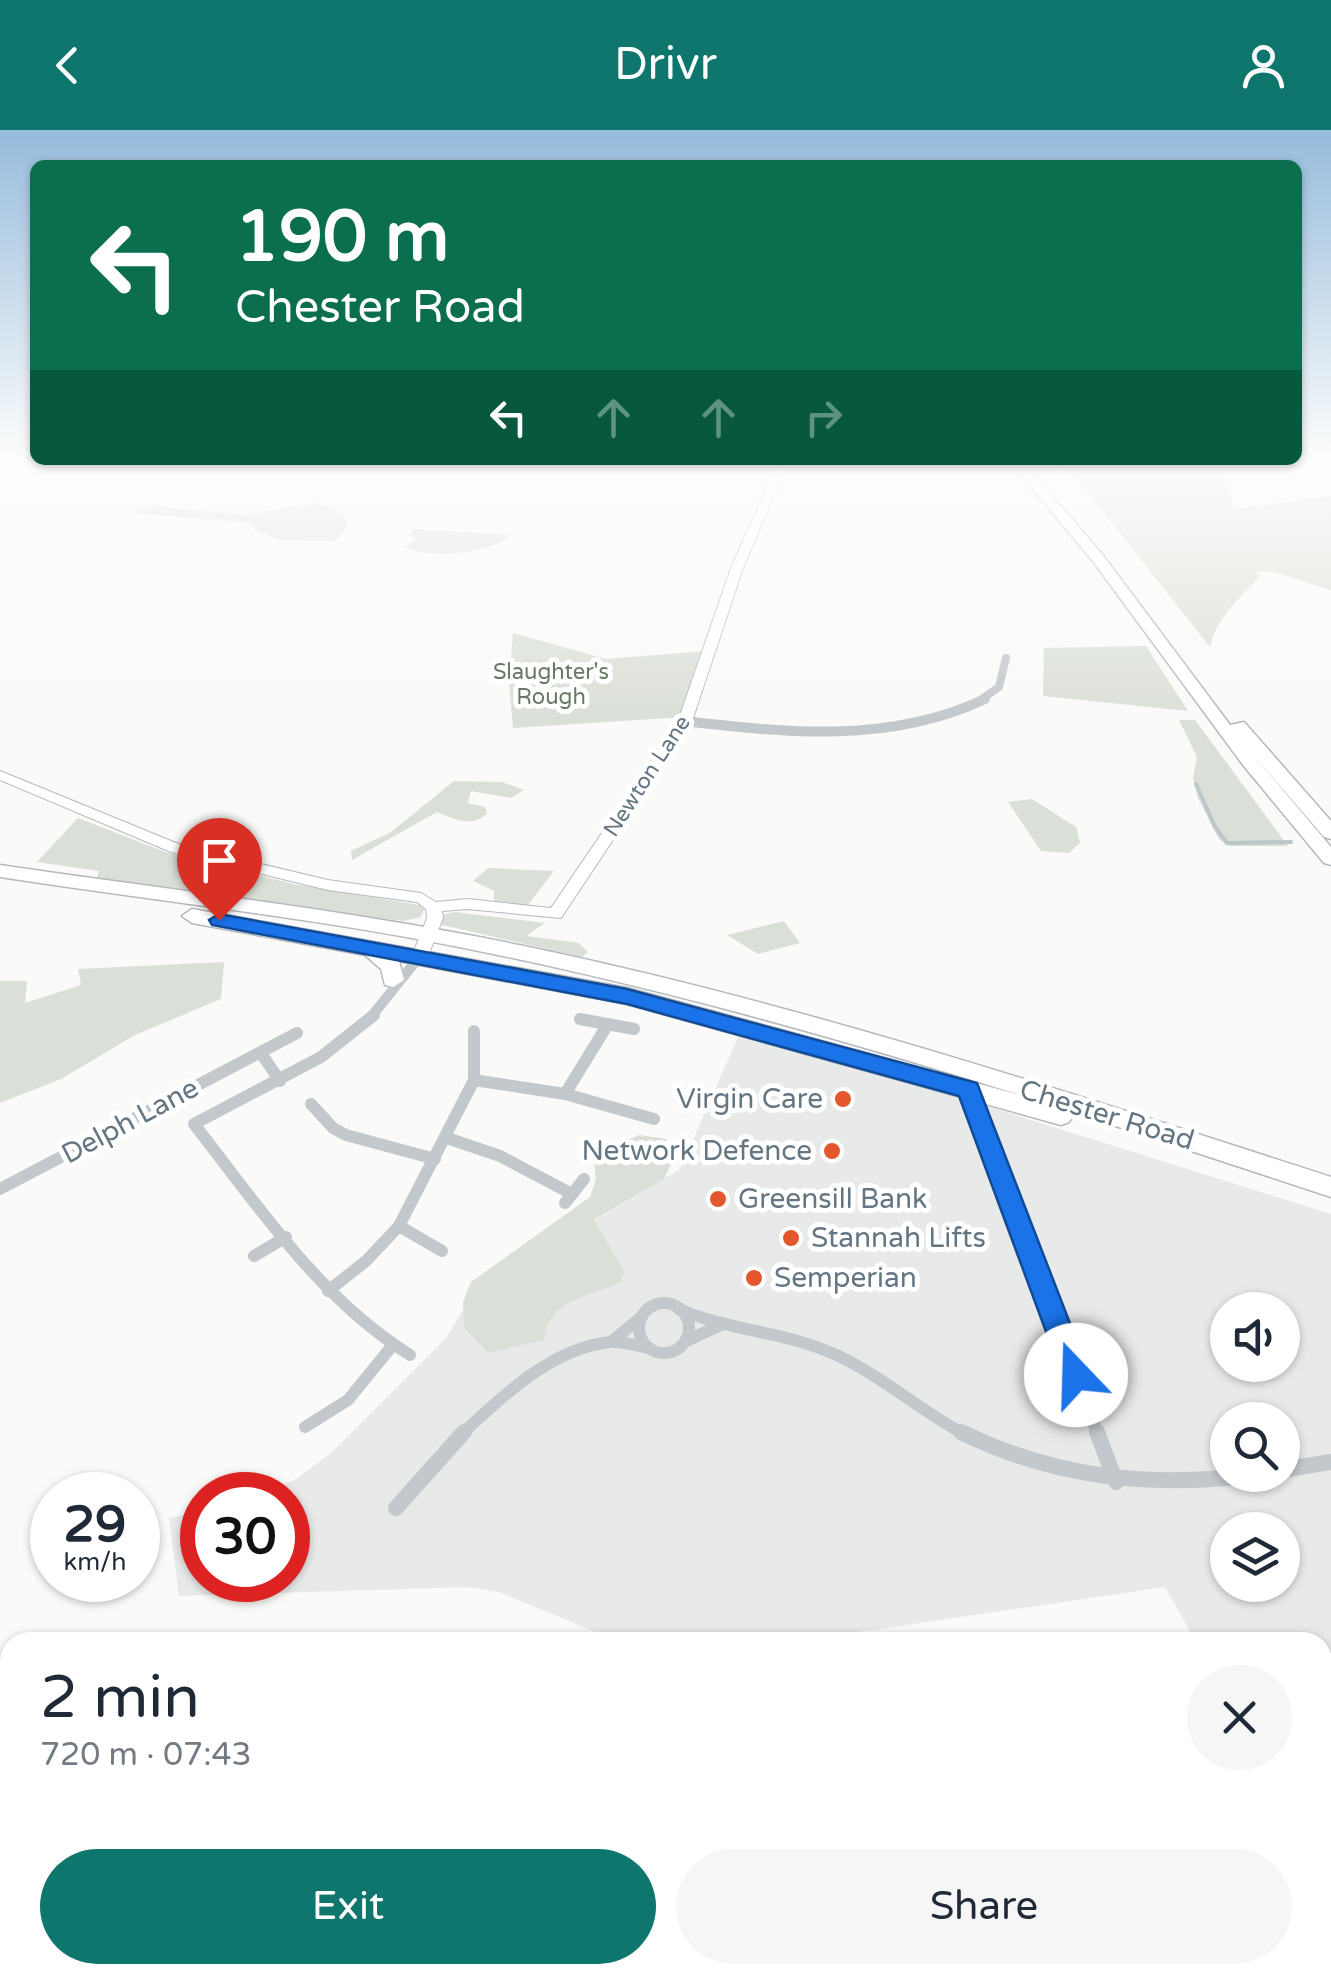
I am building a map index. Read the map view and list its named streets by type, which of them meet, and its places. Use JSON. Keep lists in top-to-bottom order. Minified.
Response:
{"streets":{"highway":["Chester Road"],"street":["Newton Lane","Delph Lane"]},"crossings":[["Newton Lane","Delph Lane"],["Chester Road","Delph Lane"]],"parks":["Slaughter's Rough"],"places":["Virgin Care","Network Defence","Greensill Bank","Stannah Lifts","Semperian"],"page":{"header":"Drivr","turn":["190 m","Chester Road"],"speed":"29 km/h","limit":"30","heading":["2 min","720 m · 07:43"],"buttons":["Exit","Share"]}}
